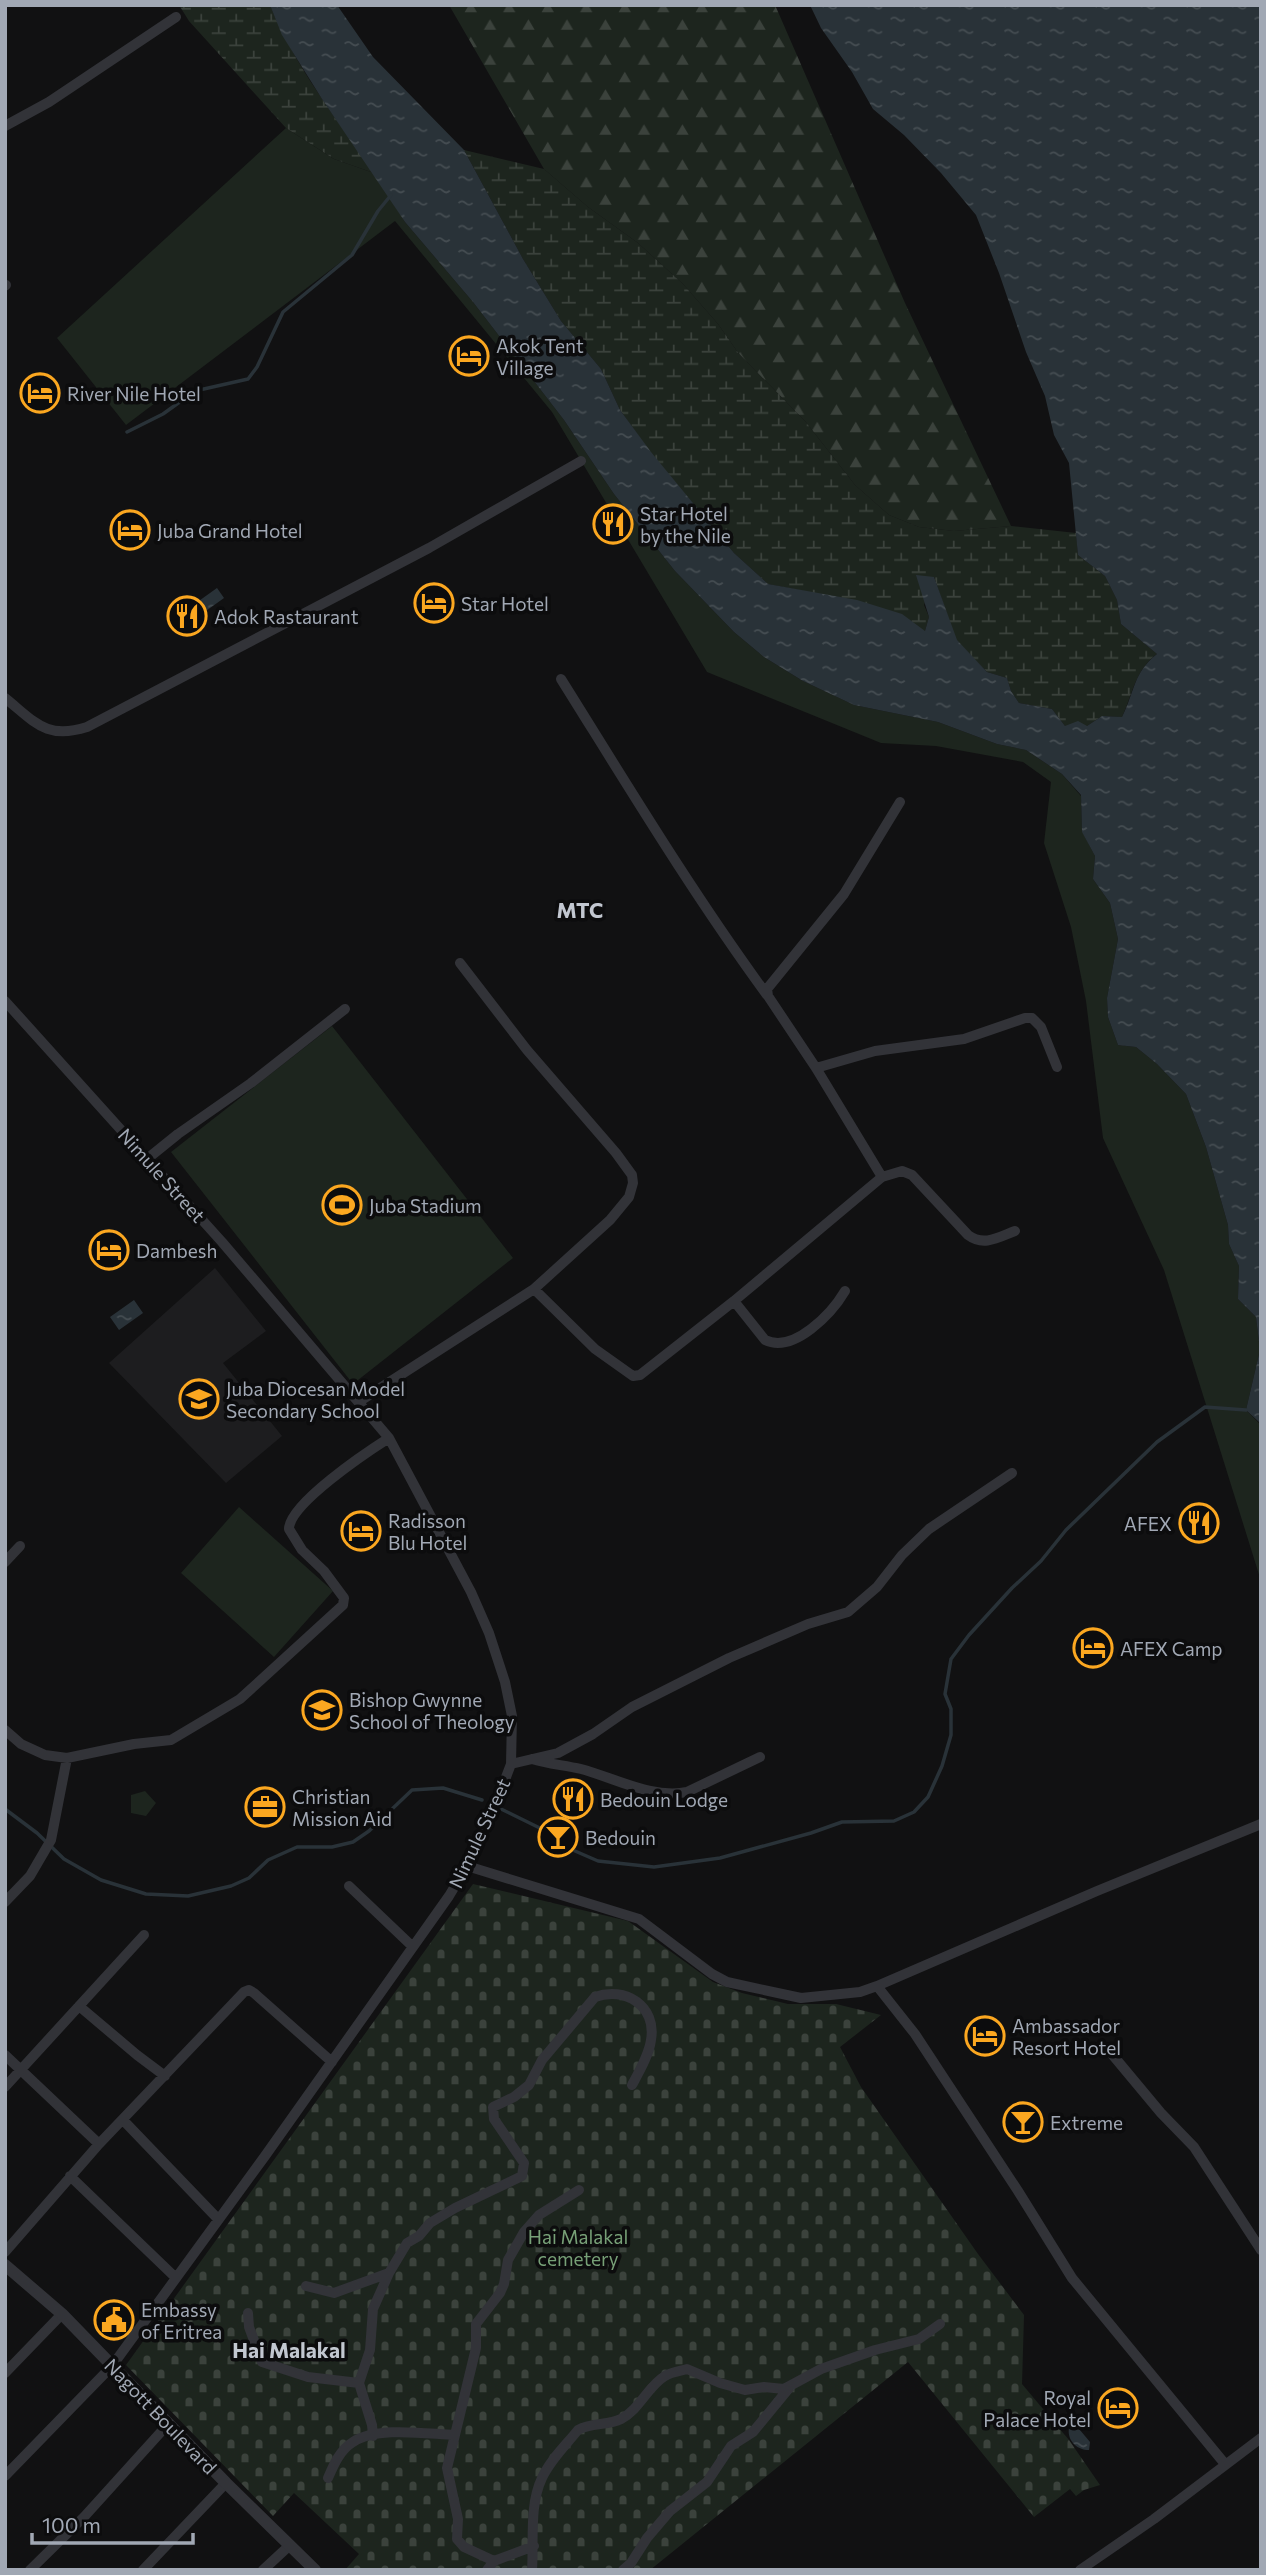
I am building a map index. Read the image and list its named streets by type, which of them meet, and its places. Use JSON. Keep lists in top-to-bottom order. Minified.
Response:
{"streets":{"street":["Nimule Street","Nagott Boulevard"]},"crossings":[["Nimule Street","Nagott Boulevard"]],"districts":["MTC","Hai Malakal"],"parks":["Hai Malakal cemetery"],"places":{"hotel":["Akok Tent Village","River Nile Hotel","Juba Grand Hotel","Star Hotel","Dambesh","Radisson Blu Hotel","AFEX Camp","Ambassador Resort Hotel","Royal Palace Hotel"],"restaurant":["Star Hotel by the Nile","Adok Rastaurant","AFEX","Bedouin Lodge"],"sports":["Juba Stadium"],"school or university":["Juba Diocesan Model Secondary School","Bishop Gwynne School of Theology"],"office":["Christian Mission Aid"],"bar":["Bedouin","Extreme"],"public building":["Embassy of Eritrea"]},"scale_bar":"100 m"}
